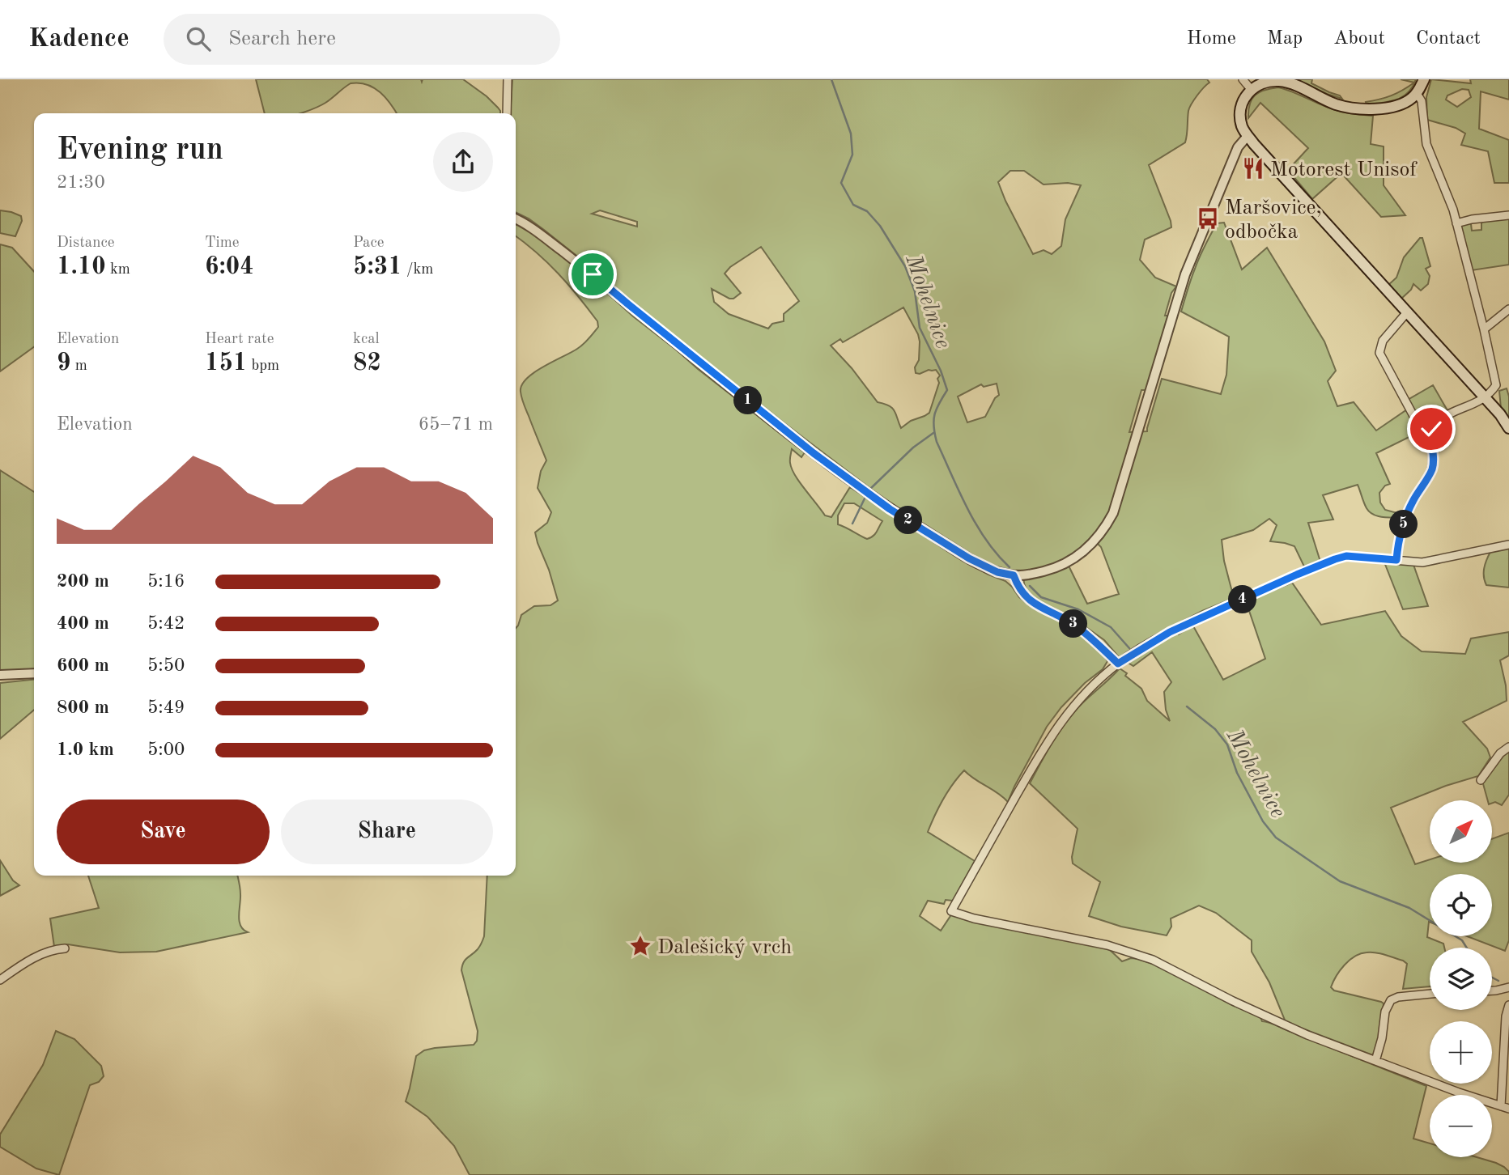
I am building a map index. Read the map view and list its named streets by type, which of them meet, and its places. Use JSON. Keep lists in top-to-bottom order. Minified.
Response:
{"water":["Mohelnice"],"places":{"restaurant":["Motorest Unisof"],"bus stop":["Maršovice, odbočka"],"place":["Dalešický vrch"]},"north":"top right","page":{"header":"Kadence","search":"Search here","nav":["Home","Map","About","Contact"],"heading":["Evening run","21:30"],"stats":[["Distance","1.10 km"],["Time","6:04"],["Pace","5:31 /km"],["Elevation","9 m"],["Heart rate","151 bpm"],["kcal","82"]],"pins":["1","2","5","4","3"],"chart":["Elevation","65–71 m"],"list":[{"name":"200 m","note":"5:16"},{"name":"400 m","note":"5:42"},{"name":"600 m","note":"5:50"},{"name":"800 m","note":"5:49"},{"name":"1.0 km","note":"5:00"}],"buttons":["Save","Share"],"map_buttons":["+","−"]}}
